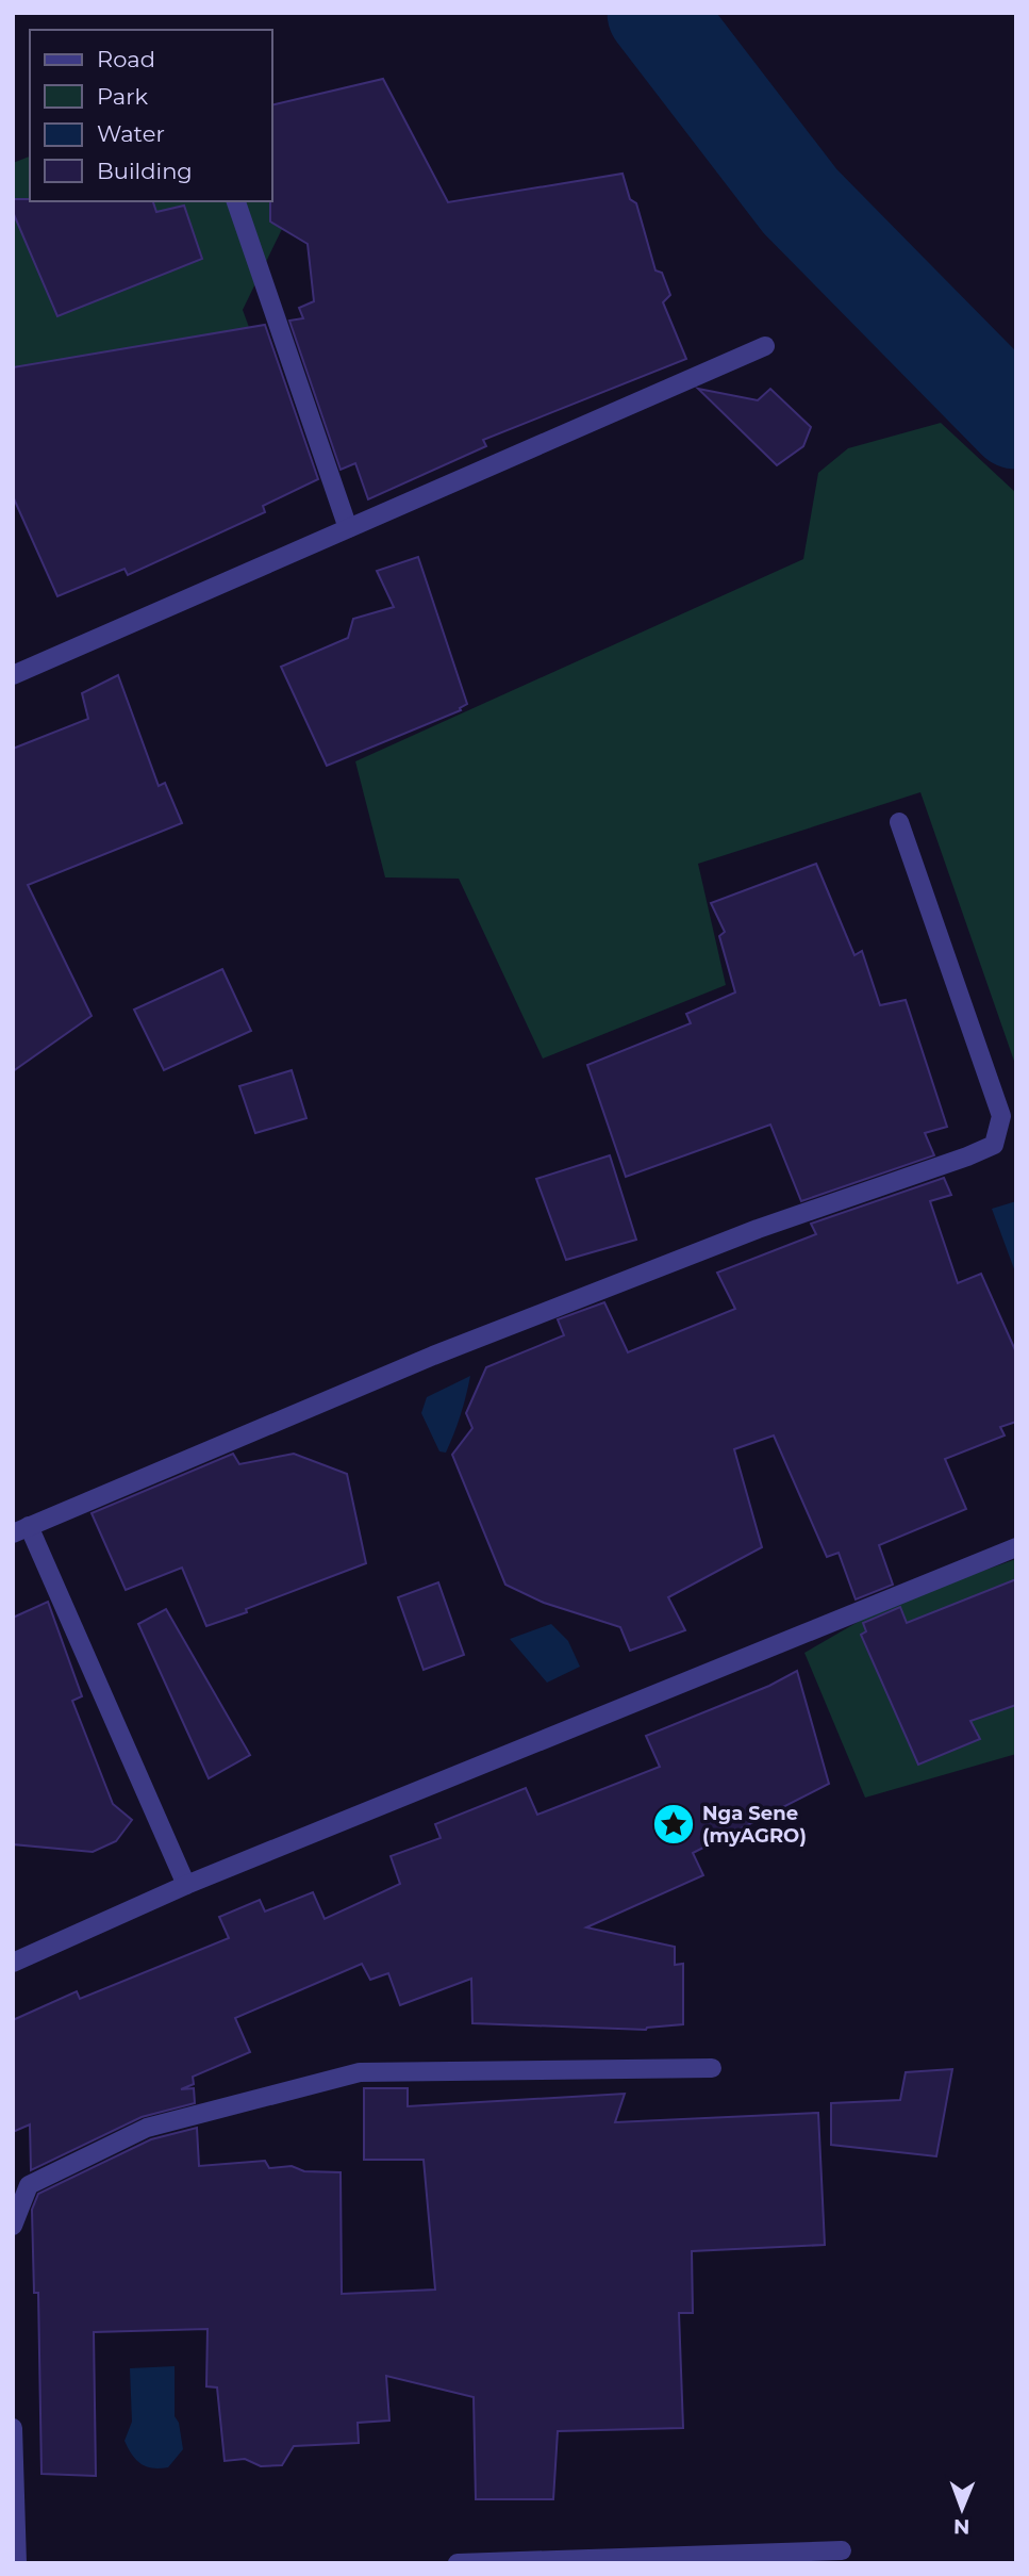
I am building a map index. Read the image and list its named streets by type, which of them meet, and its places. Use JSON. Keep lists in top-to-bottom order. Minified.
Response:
{"places":{"place":["Nga Sene (myAGRO)"]},"legend":["Road","Park","Water","Building"],"north":"bottom"}
